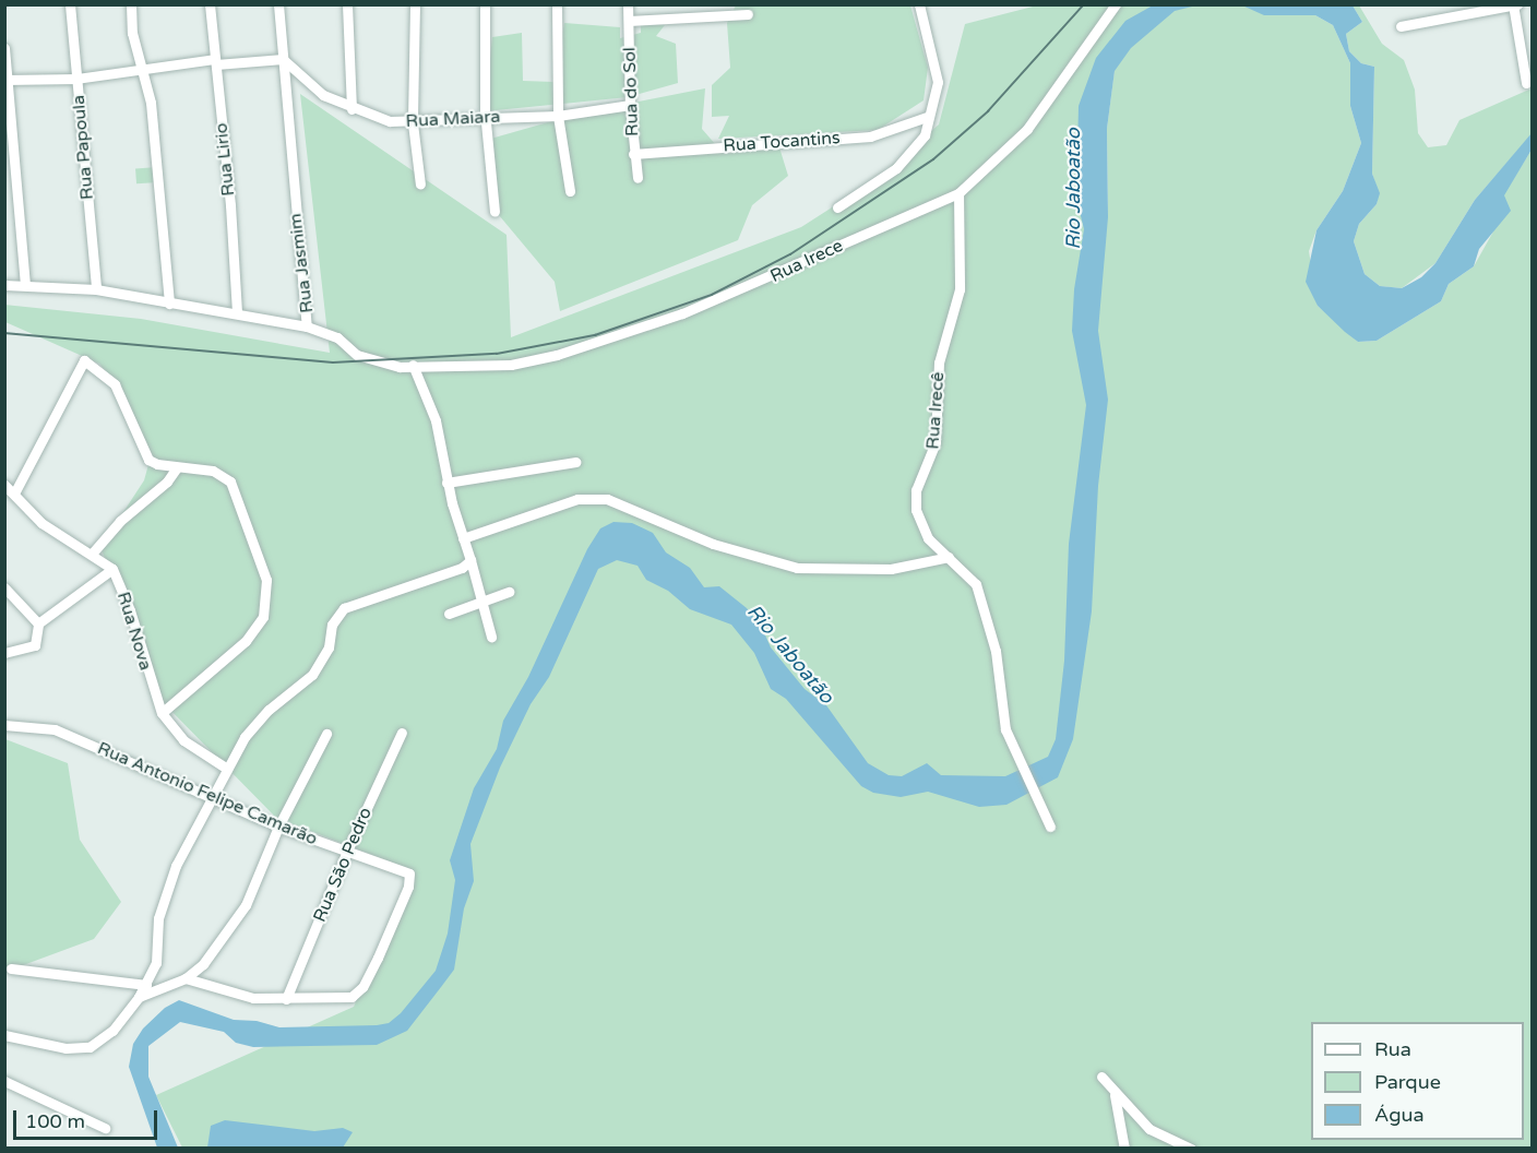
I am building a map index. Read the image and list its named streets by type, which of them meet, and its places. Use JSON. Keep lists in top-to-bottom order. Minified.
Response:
{"streets":{"street":["Rua do Sol","Rua Maiara","Rua Tocantins","Rua Papoula","Rua Lirio","Rua Irece","Rua Jasmim","Rua Irecê","Rua Nova","Rua Antonio Felipe Camarão","Rua São Pedro"]},"crossings":[["Rua do Sol","Rua Maiara"],["Rua do Sol","Rua Tocantins"],["Rua Maiara","Rua Jasmim"],["Rua Papoula","Rua Jasmim"],["Rua Lirio","Rua Jasmim"],["Rua Irece","Rua Jasmim"],["Rua Irece","Rua Irecê"],["Rua Antonio Felipe Camarão","Rua São Pedro"]],"water":["Rio Jaboatão"],"legend":["Rua","Parque","Água"],"scale_bar":"100 m"}
